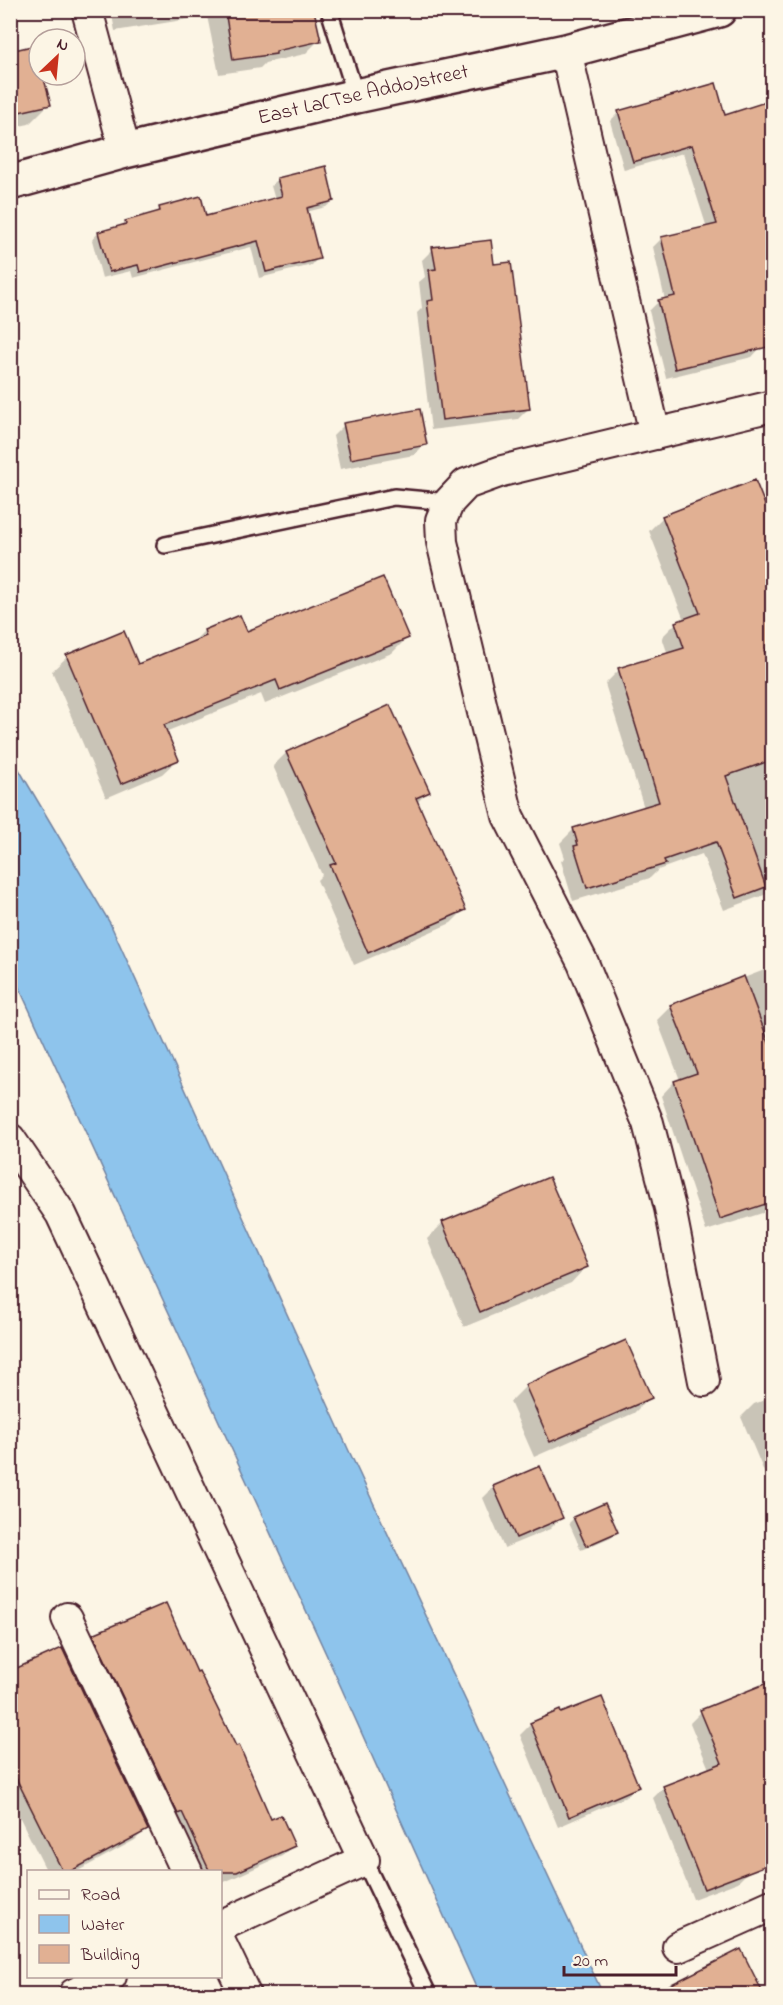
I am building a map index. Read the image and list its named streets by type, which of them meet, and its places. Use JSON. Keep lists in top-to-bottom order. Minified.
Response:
{"streets":{"street":["East La(Tse Addo)street"]},"legend":["Road","Water","Building"],"scale_bar":"20 m","north":"top right"}
